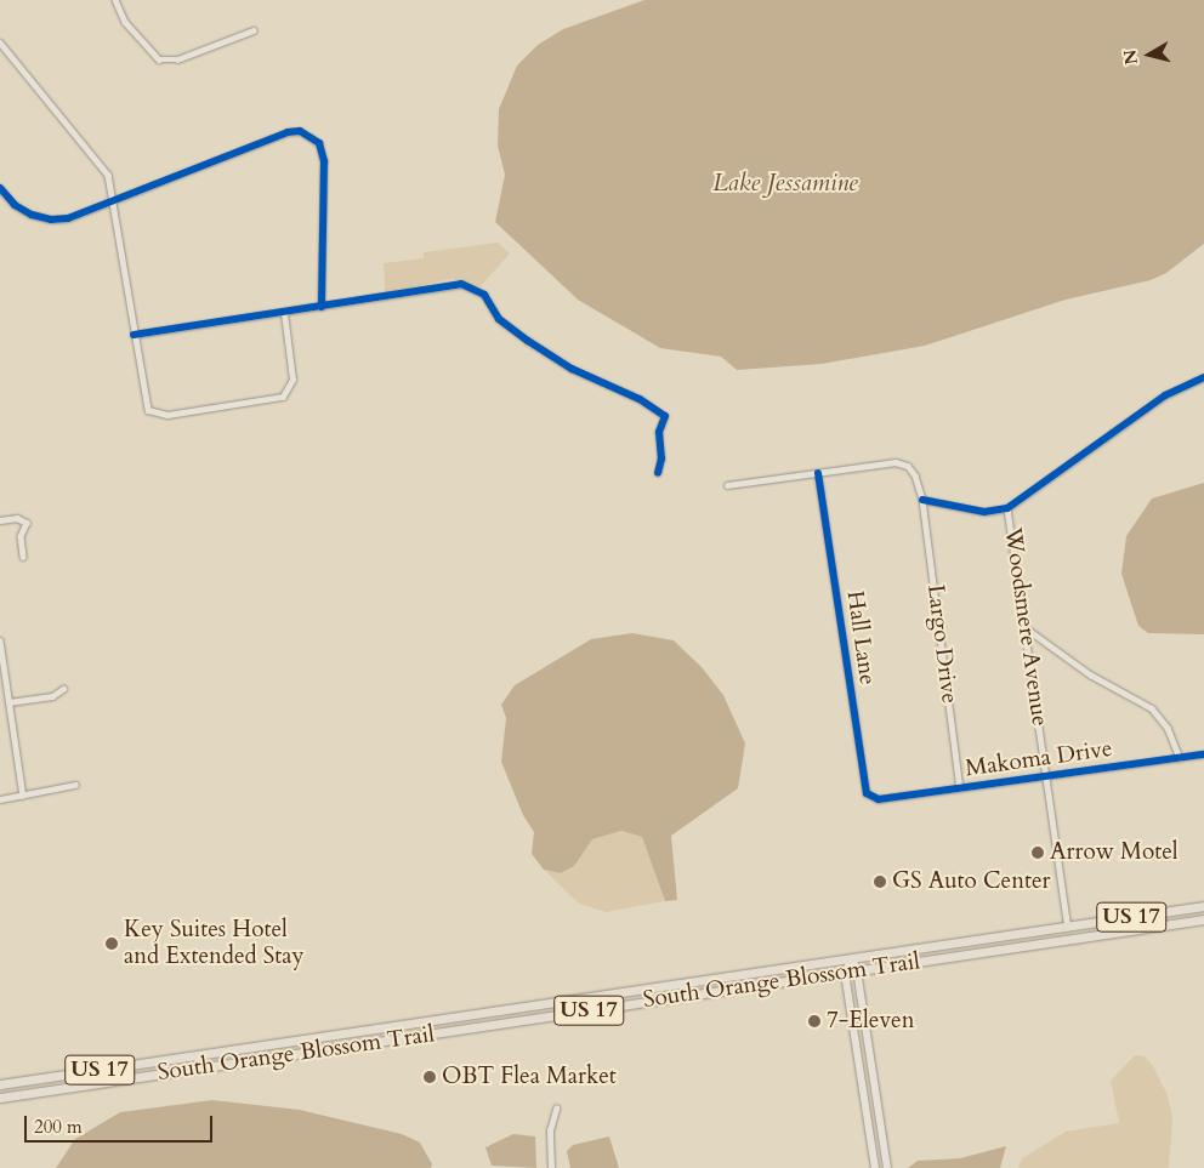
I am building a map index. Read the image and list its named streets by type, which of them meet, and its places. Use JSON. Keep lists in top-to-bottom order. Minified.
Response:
{"streets":{"main road":["US 17","South Orange Blossom Trail"],"street":["Woodsmere Avenue","Hall Lane","Largo Drive","Makoma Drive"]},"crossings":[["Woodsmere Avenue","Makoma Drive"],["Woodsmere Avenue","South Orange Blossom Trail"],["Hall Lane","Largo Drive"],["Hall Lane","Makoma Drive"],["Largo Drive","Makoma Drive"]],"water":["Lake Jessamine"],"places":["Arrow Motel","GS Auto Center","Key Suites Hotel and Extended Stay","7-Eleven","OBT Flea Market"],"scale_bar":"200 m","north":"left"}
